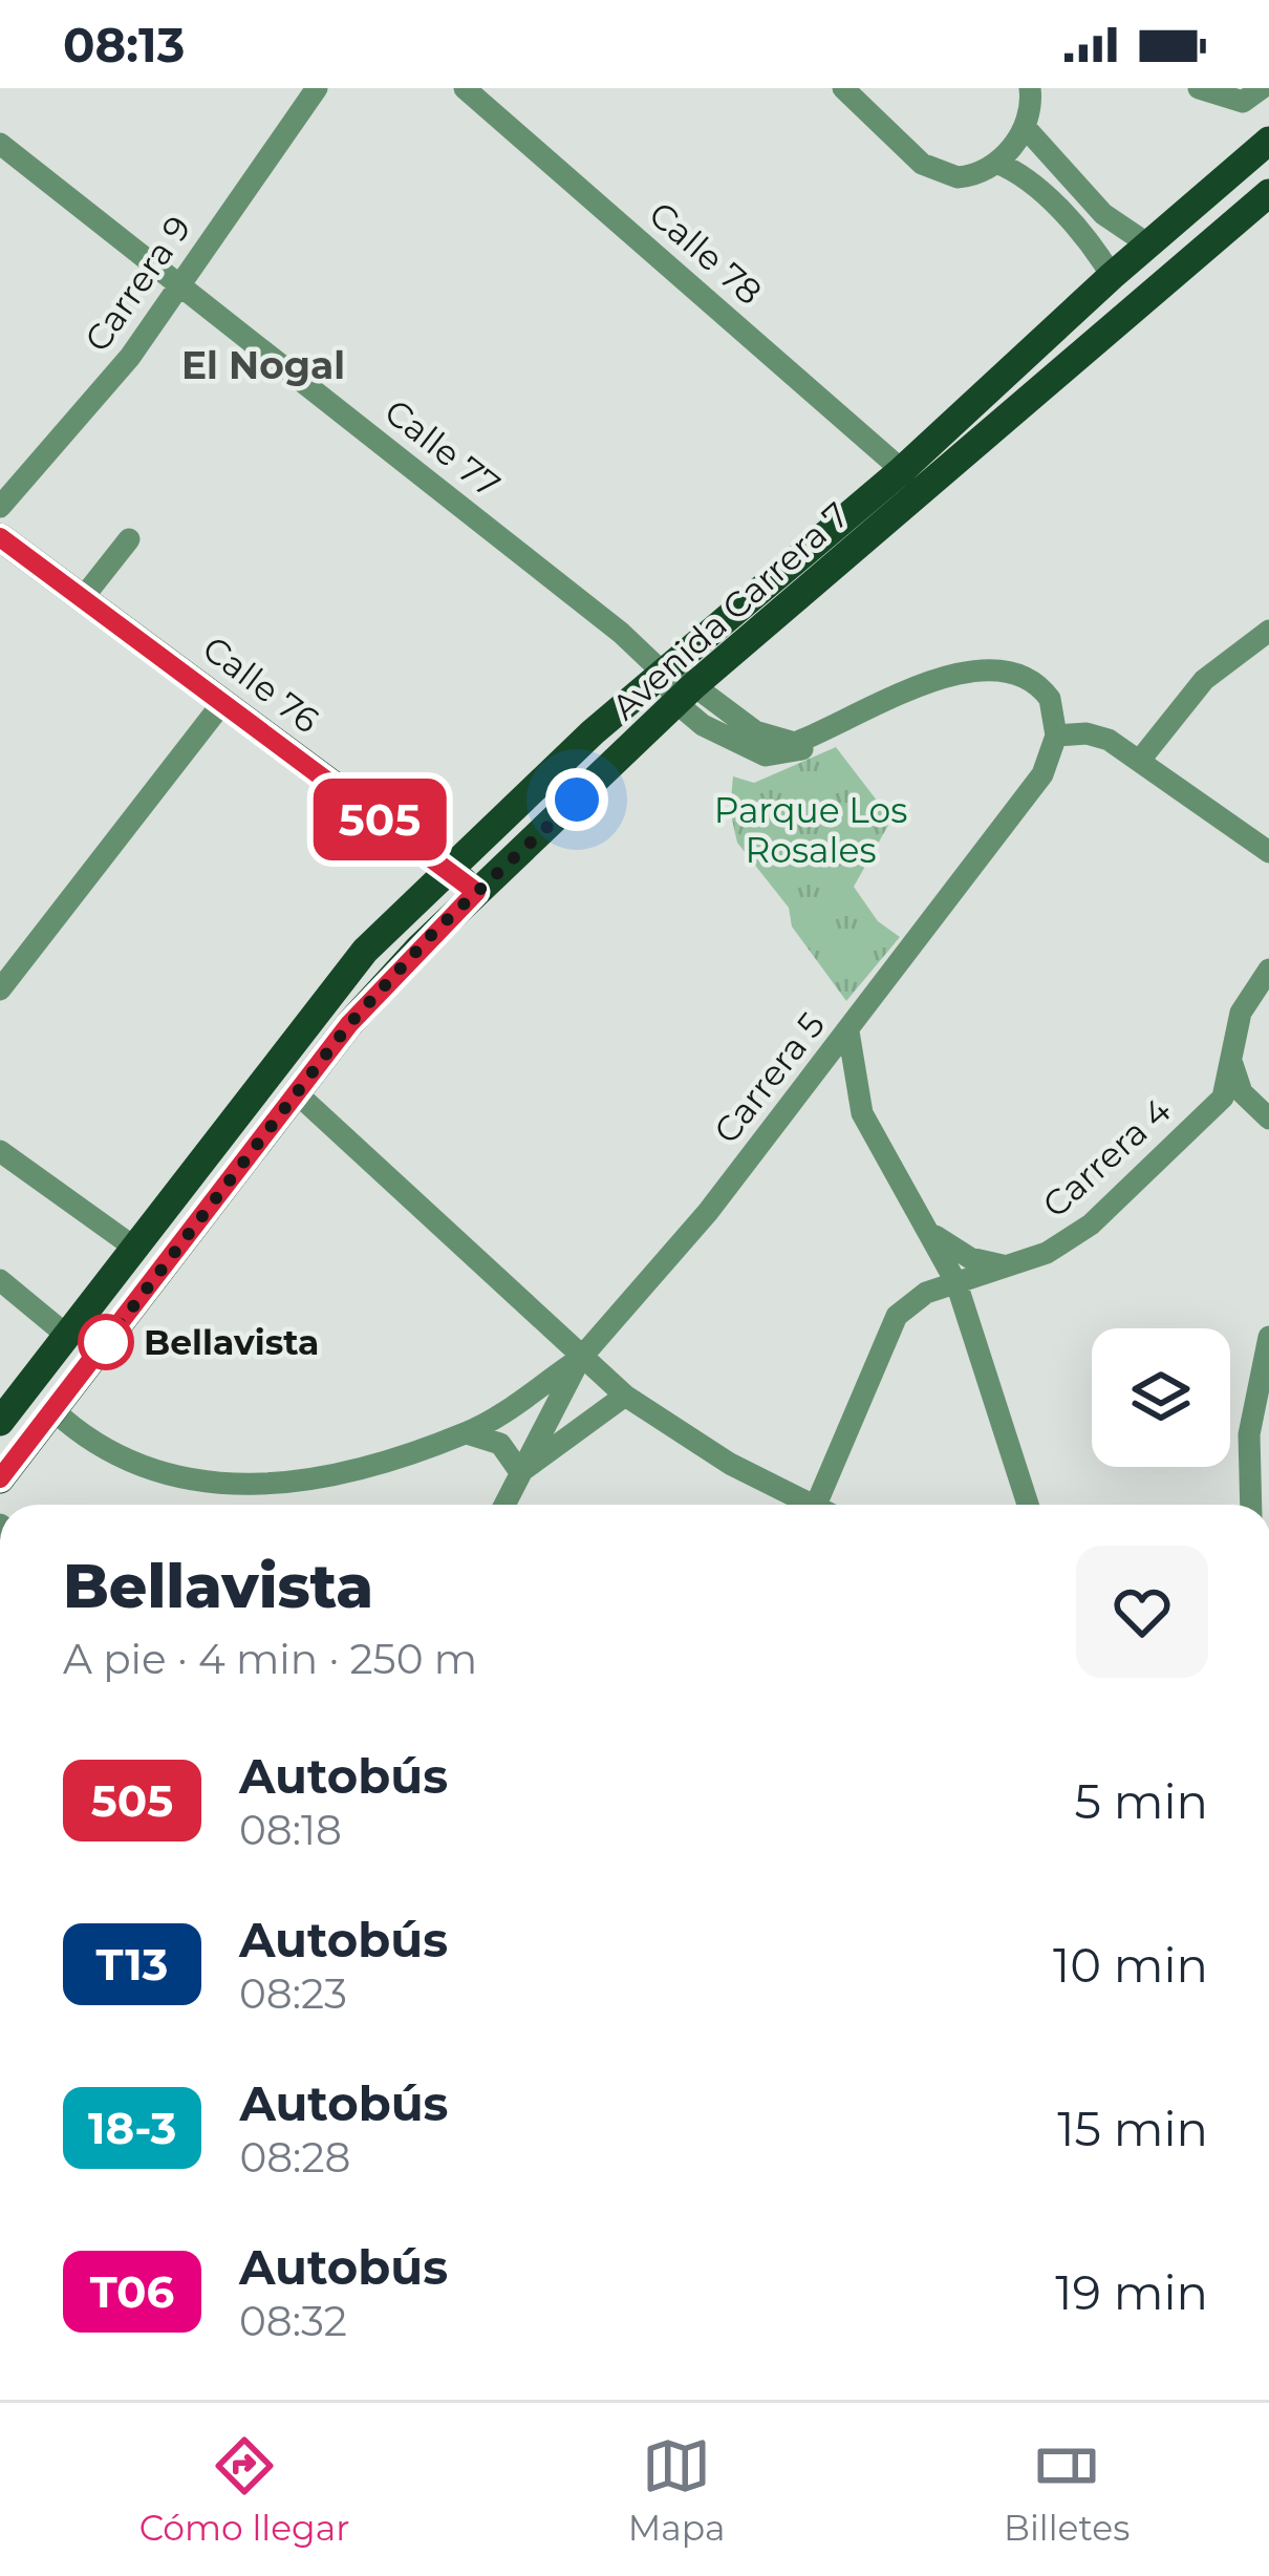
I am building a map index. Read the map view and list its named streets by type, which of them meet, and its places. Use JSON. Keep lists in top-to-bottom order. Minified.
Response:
{"streets":{"main road":["Avenida Carrera 7","Calle 76"],"street":["Calle 78","Carrera 9","Calle 77","Carrera 5","Carrera 4"]},"crossings":[["Calle 78","Avenida Carrera 7"],["Carrera 9","Calle 77"],["Calle 77","Avenida Carrera 7"],["Calle 77","Carrera 5"],["Avenida Carrera 7","Calle 76"]],"districts":["El Nogal"],"parks":["Parque Los Rosales"],"places":["Bellavista"],"lines":["bus line 505"],"page":{"status":"08:13","on_map":"505","heading":["Bellavista","A pie · 4 min · 250 m"],"list":[{"mark":"505","name":"Autobús","note":"08:18","value":"5 min"},{"mark":"T13","name":"Autobús","note":"08:23","value":"10 min"},{"mark":"18-3","name":"Autobús","note":"08:28","value":"15 min"},{"mark":"T06","name":"Autobús","note":"08:32","value":"19 min"}],"tabs":["Cómo llegar","Mapa","Billetes"]}}
